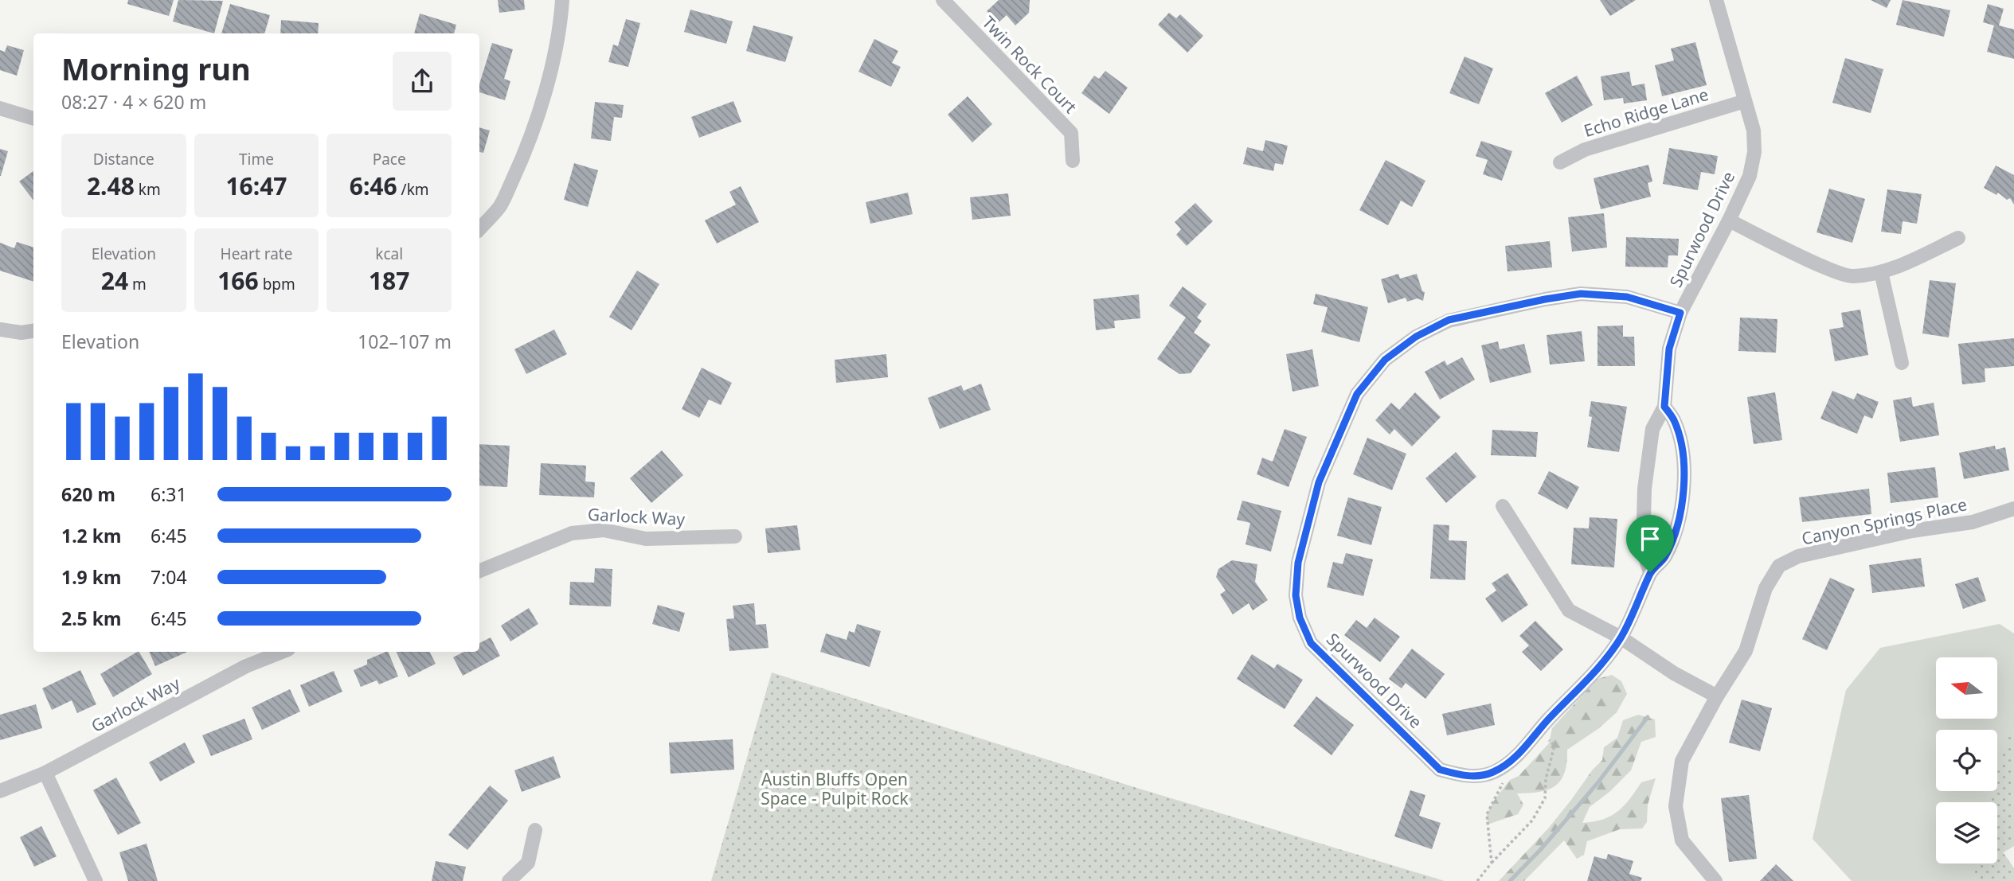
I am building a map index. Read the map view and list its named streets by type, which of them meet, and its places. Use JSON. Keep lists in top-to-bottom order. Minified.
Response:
{"streets":{"street":["Twin Rock Court","Echo Ridge Lane","Spurwood Drive","Garlock Way","Canyon Springs Place"]},"crossings":[["Echo Ridge Lane","Spurwood Drive"]],"parks":["Austin Bluffs Open Space - Pulpit Rock"],"north":"left","page":{"heading":["Morning run","08:27 · 4 × 620 m"],"stats":[["Distance","2.48 km"],["Time","16:47"],["Pace","6:46 /km"],["Elevation","24 m"],["Heart rate","166 bpm"],["kcal","187"]],"chart":["Elevation","102–107 m"],"list":[{"name":"620 m","note":"6:31"},{"name":"1.2 km","note":"6:45"},{"name":"1.9 km","note":"7:04"},{"name":"2.5 km","note":"6:45"}]}}
